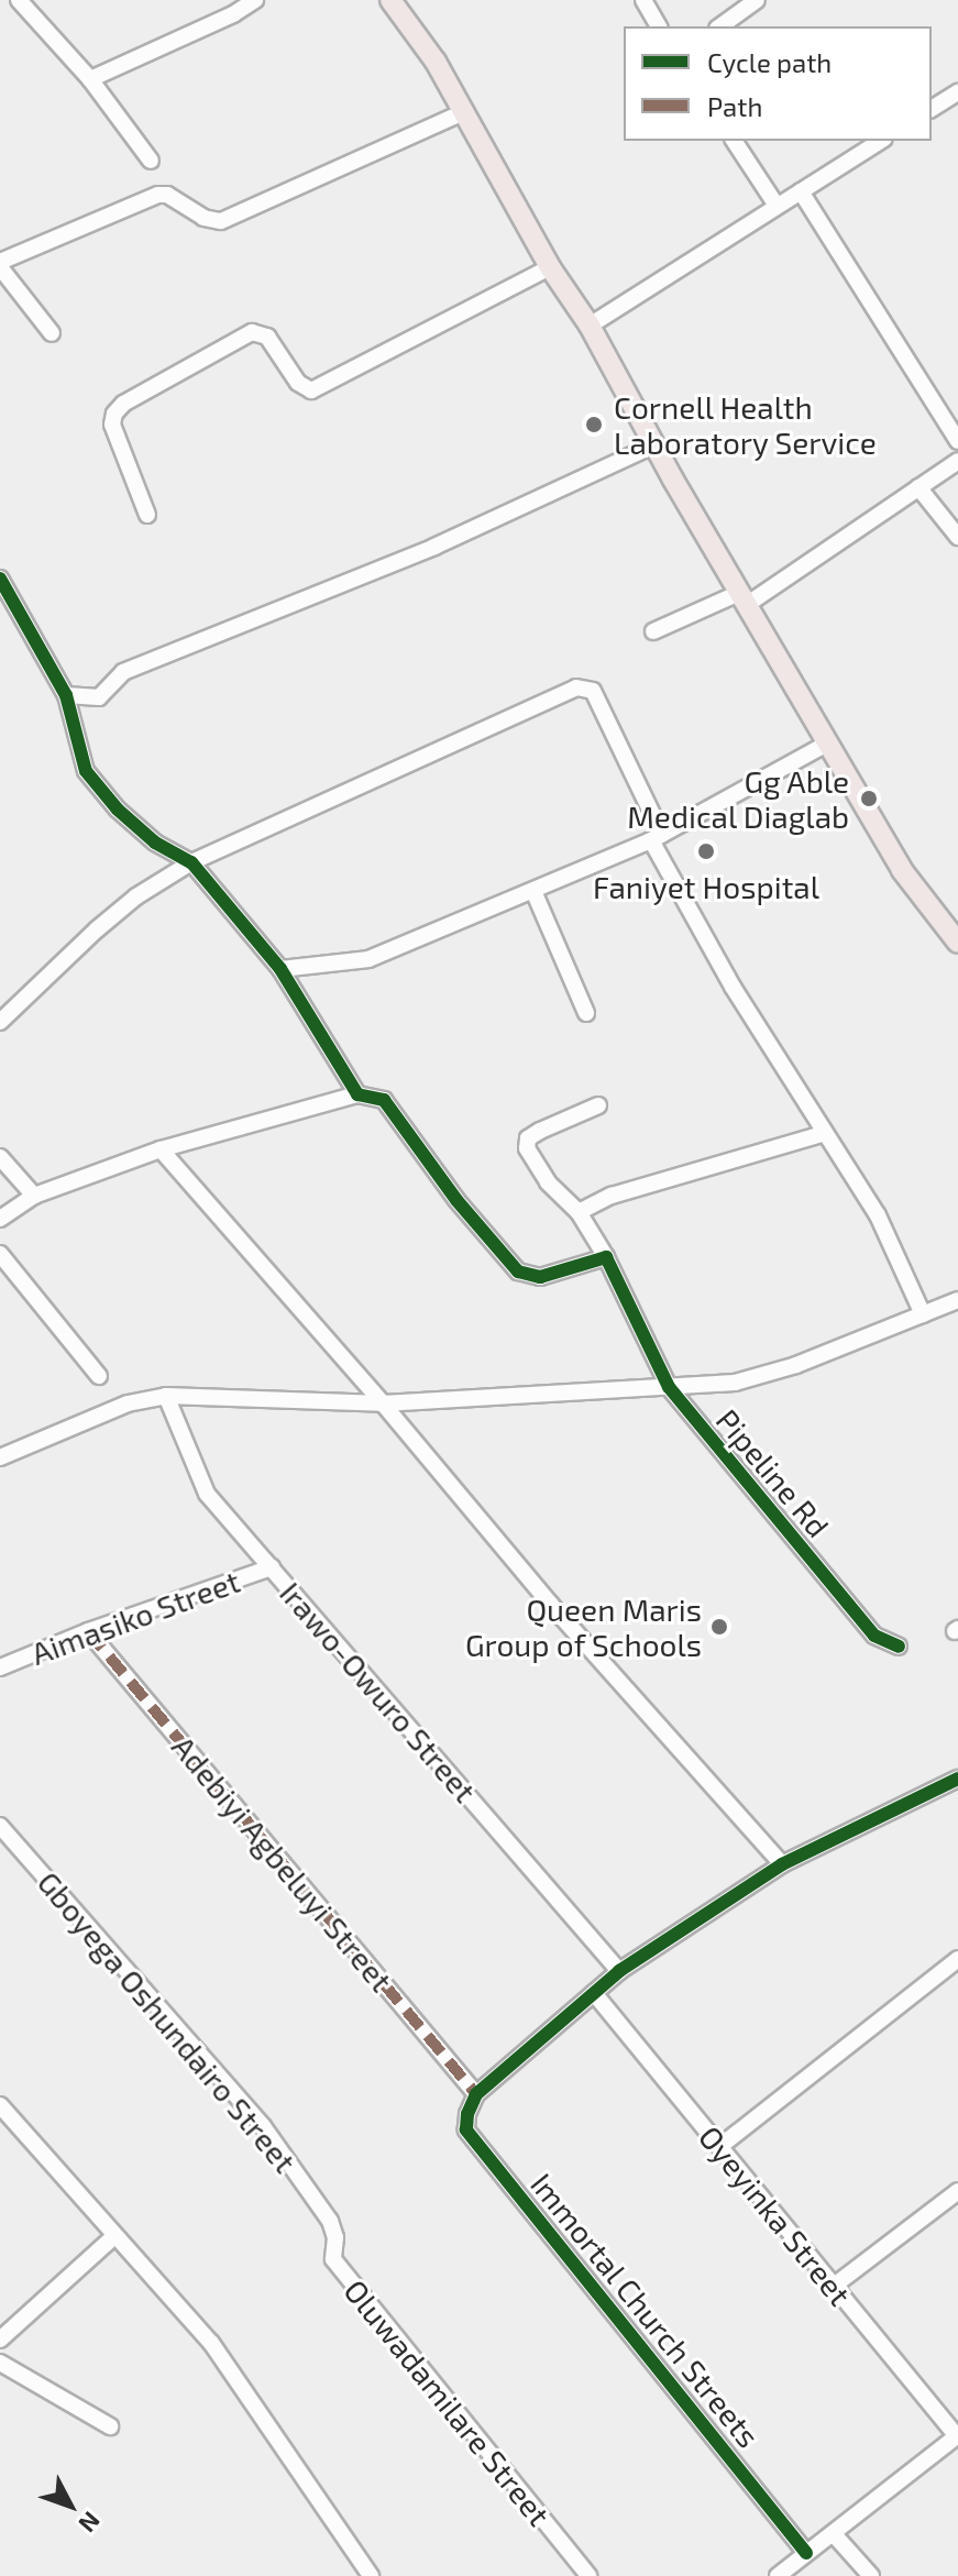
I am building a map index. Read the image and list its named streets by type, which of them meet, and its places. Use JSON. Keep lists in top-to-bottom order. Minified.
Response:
{"streets":{"street":["Pipeline Rd","Aimasiko Street","Irawo-Owuro Street","Adebiyi Agbeluyi Street","Gboyega Oshundairo Street","Oyeyinka Street","Immortal Church Streets","Oluwadamilare Street"]},"crossings":[["Aimasiko Street","Irawo-Owuro Street"],["Aimasiko Street","Adebiyi Agbeluyi Street"],["Adebiyi Agbeluyi Street","Immortal Church Streets"],["Gboyega Oshundairo Street","Oluwadamilare Street"]],"places":["Cornell Health Laboratory Service","Gg Able Medical Diaglab","Faniyet Hospital","Queen Maris Group of Schools"],"legend":["Cycle path","Path"],"north":"bottom right"}
